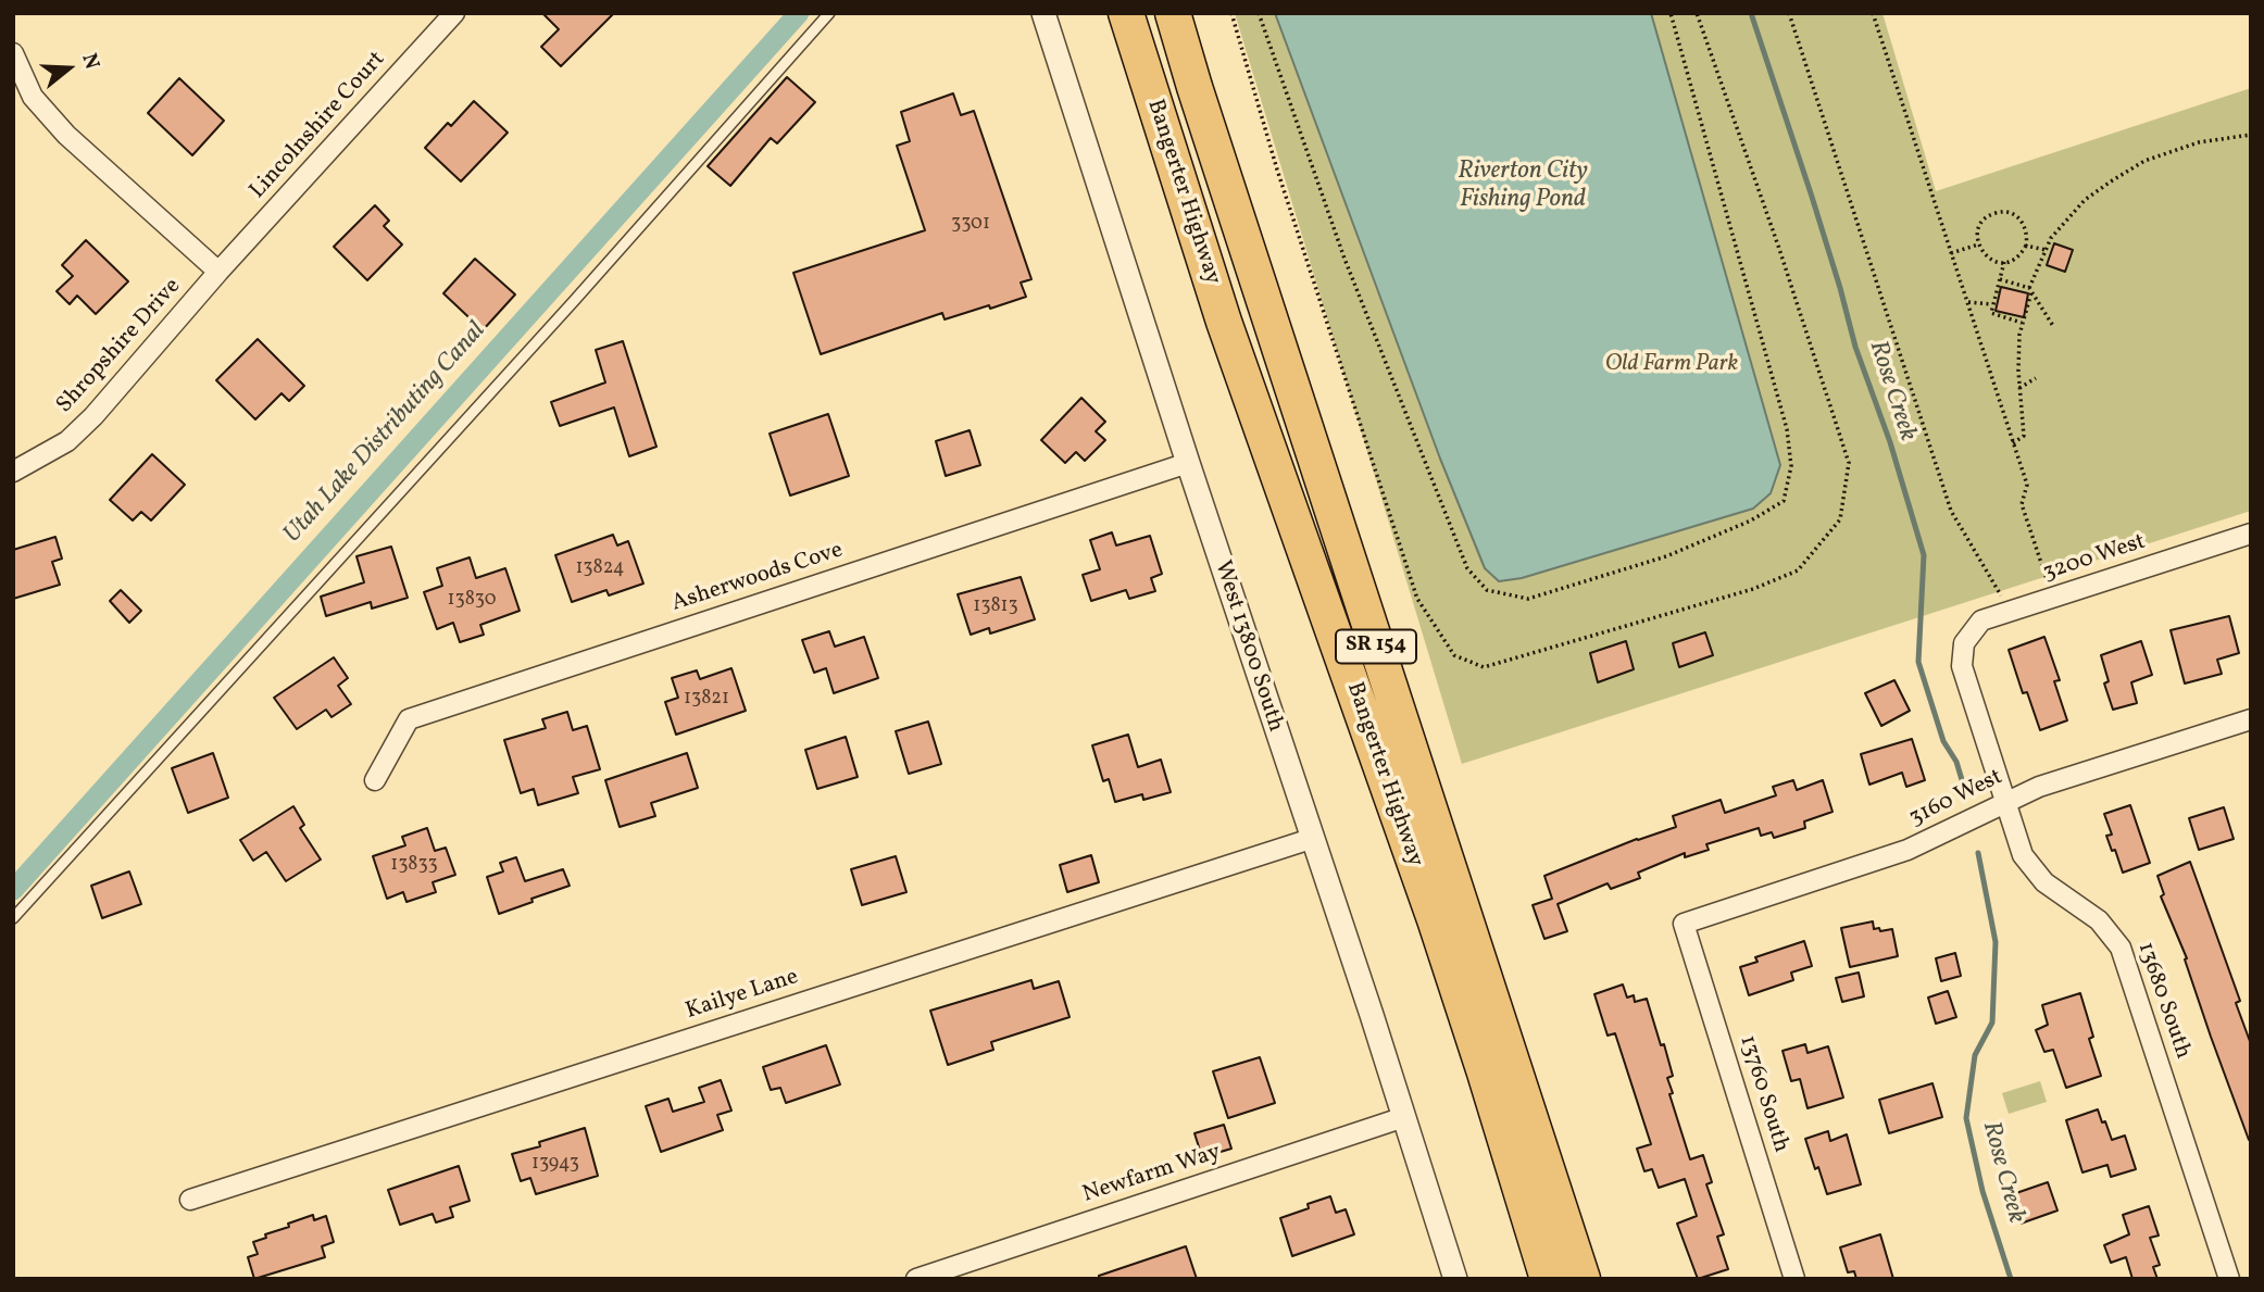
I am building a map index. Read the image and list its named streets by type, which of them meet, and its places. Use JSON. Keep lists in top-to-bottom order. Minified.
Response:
{"streets":{"highway":["Bangerter Highway","SR 154"],"street":["Lincolnshire Court","Shropshire Drive","3200 West","Asherwoods Cove","West 13800 South","3160 West","Kailye Lane","13680 South","13760 South","Newfarm Way"]},"crossings":[["Lincolnshire Court","Shropshire Drive"],["3200 West","13680 South"],["Asherwoods Cove","West 13800 South"],["West 13800 South","Kailye Lane"],["West 13800 South","Newfarm Way"],["3160 West","13680 South"],["3160 West","13760 South"]],"water":["Riverton City Fishing Pond","Rose Creek","Utah Lake Distributing Canal"],"parks":["Old Farm Park"],"house_numbers":["3301","13824","13830","13813","13821","13833","13943"],"north":"right"}
